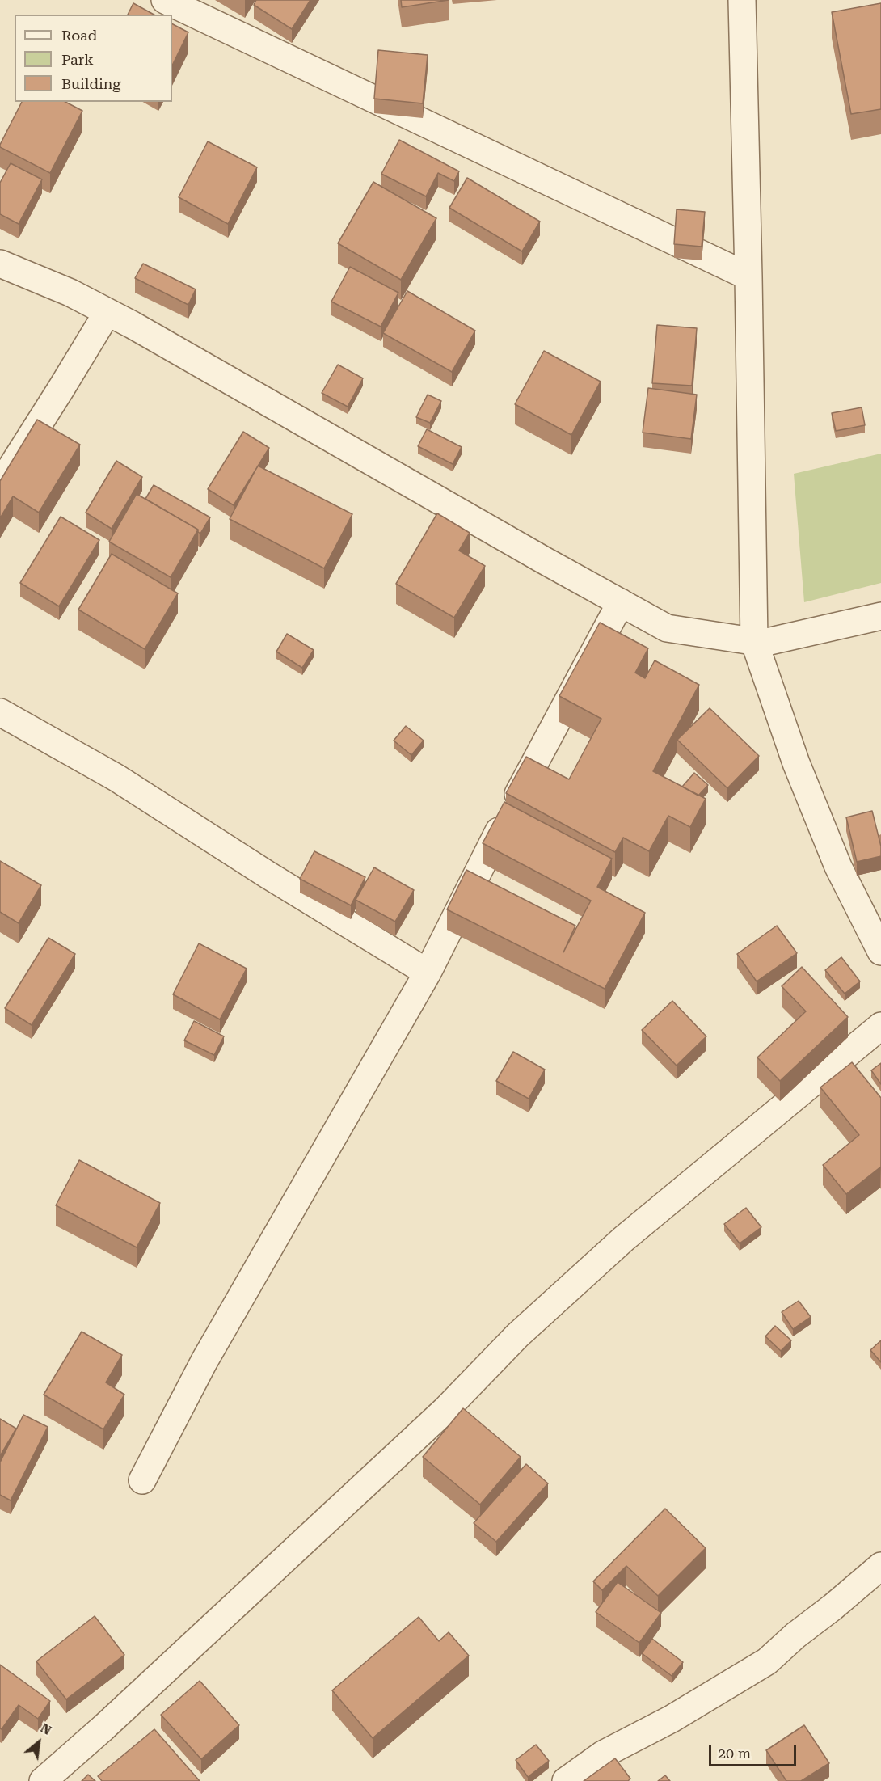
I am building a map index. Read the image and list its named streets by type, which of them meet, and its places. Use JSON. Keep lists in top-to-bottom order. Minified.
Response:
{"legend":["Road","Park","Building"],"scale_bar":"20 m","north":"top right"}
